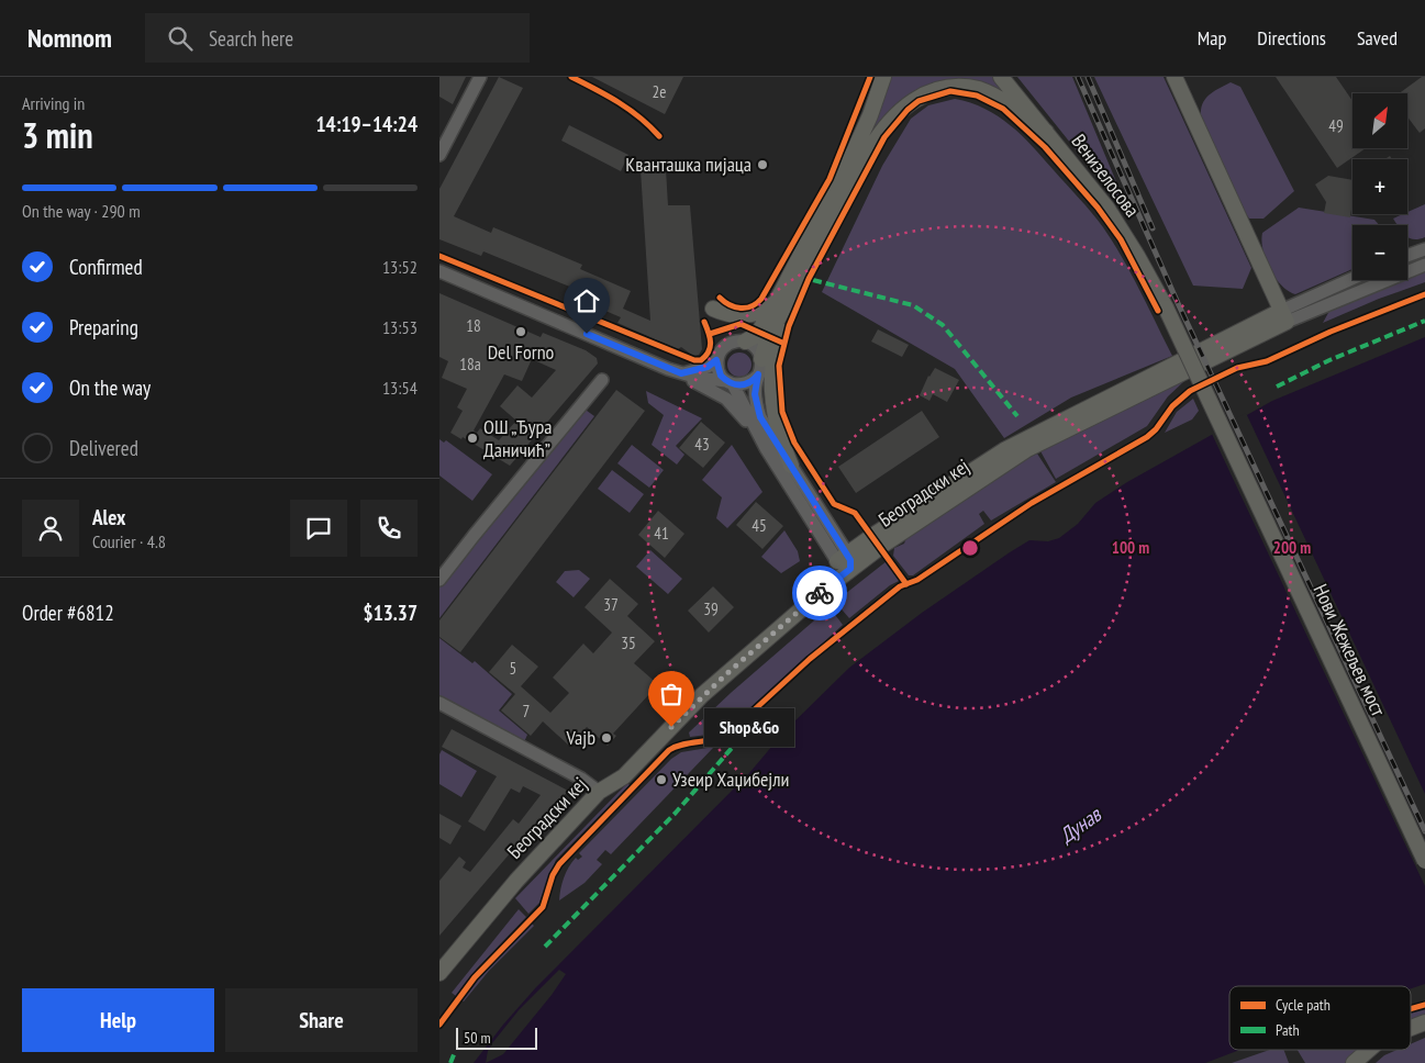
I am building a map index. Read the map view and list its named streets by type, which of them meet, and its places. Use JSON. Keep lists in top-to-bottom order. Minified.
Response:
{"streets":{"main road":["Венизелосова","Београдски кеј","Нови Жежељев мост"]},"crossings":[["Венизелосова","Нови Жежељев мост"]],"water":["Дунав"],"places":["Кванташка пијаца","Del Forno","ОШ „Ђура Даничић”","Shop&Go","Vajb","Узеир Хаџибејли"],"house_numbers":["2e","49","18","18a","43","45","41","37","39","35","5","7"],"legend":["Cycle path","Path"],"scale_bar":"50 m","north":"top right","page":{"header":"Nomnom","search":"Search here","nav":["Map","Directions","Saved"],"heading":["3 min","Arriving in","14:19–14:24"],"panel":["Alex","Courier · 4.8","Order #6812","$13.37"],"map_buttons":["+","−"],"bar":"On the way · 290 m","list":[["Confirmed","13:52"],["Preparing","13:53"],["On the way","13:54"],"Delivered"],"bubble":"Shop&Go","buttons":["Help","Share"],"scale":"50 m"},"rings":["100 m","200 m"]}
